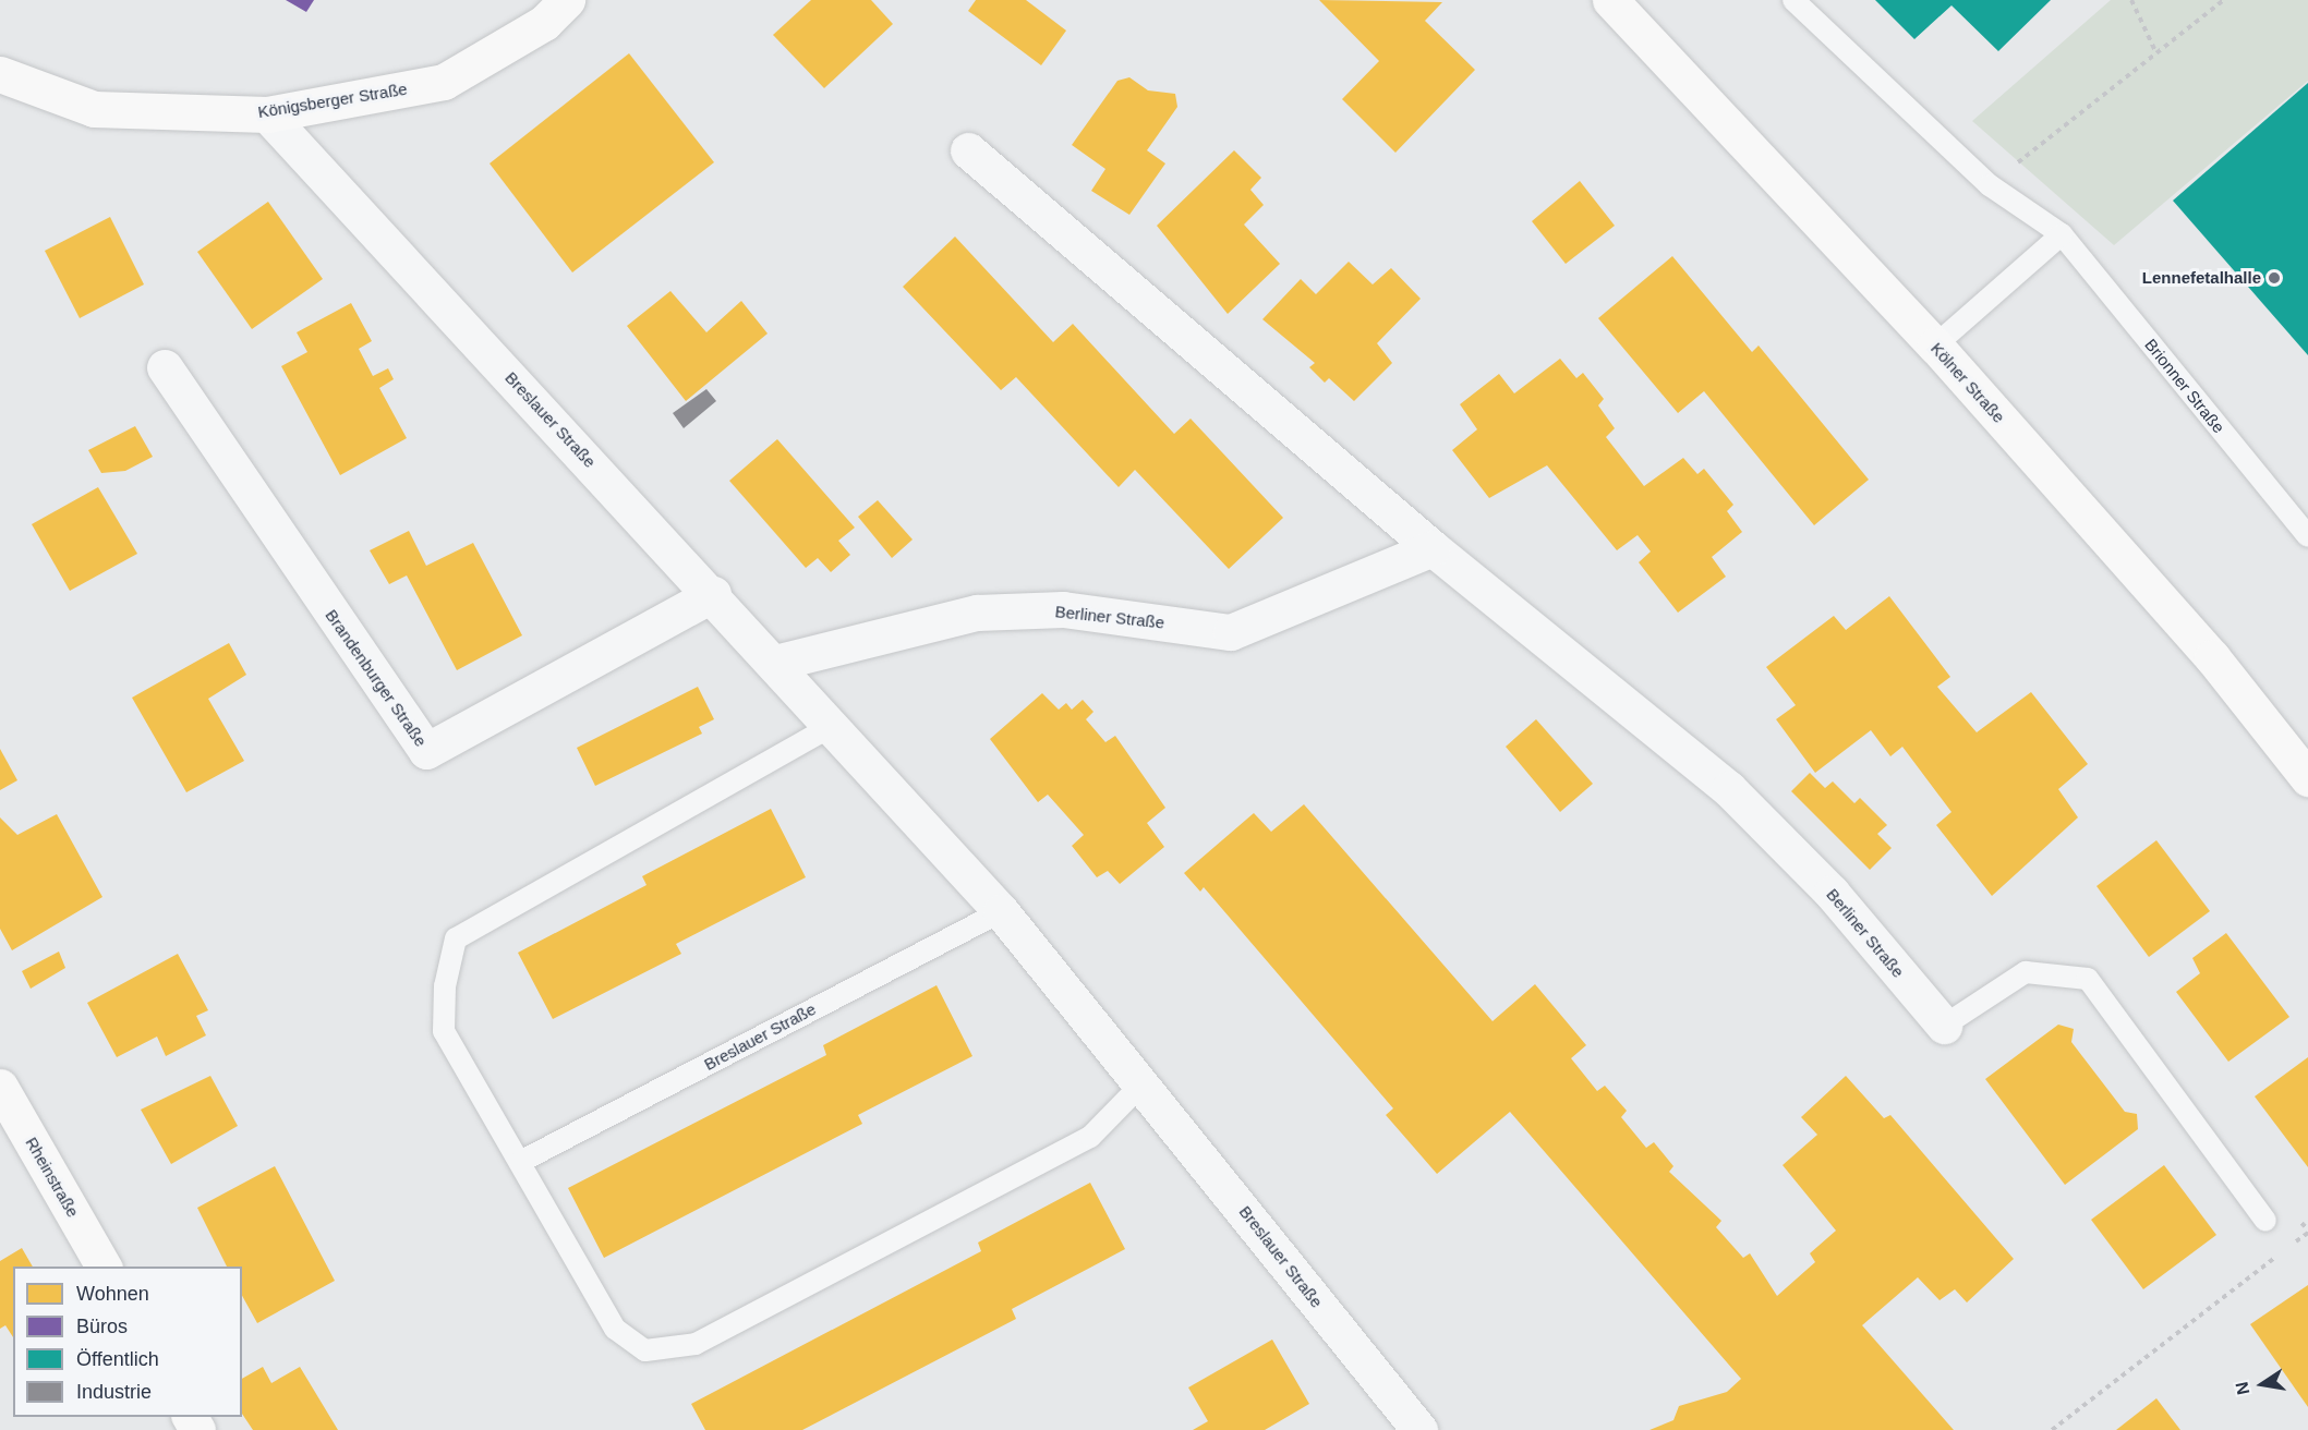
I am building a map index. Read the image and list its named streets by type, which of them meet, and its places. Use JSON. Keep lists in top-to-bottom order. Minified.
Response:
{"streets":{"main road":["Königsberger Straße","Kölner Straße","Rheinstraße"],"street":["Breslauer Straße","Berliner Straße","Brandenburger Straße"],"lane":["Brionner Straße"]},"crossings":[["Königsberger Straße","Breslauer Straße"],["Breslauer Straße","Berliner Straße"],["Breslauer Straße","Brandenburger Straße"]],"places":["Lennefetalhalle"],"legend":["Wohnen","Büros","Öffentlich","Industrie"],"north":"left"}
